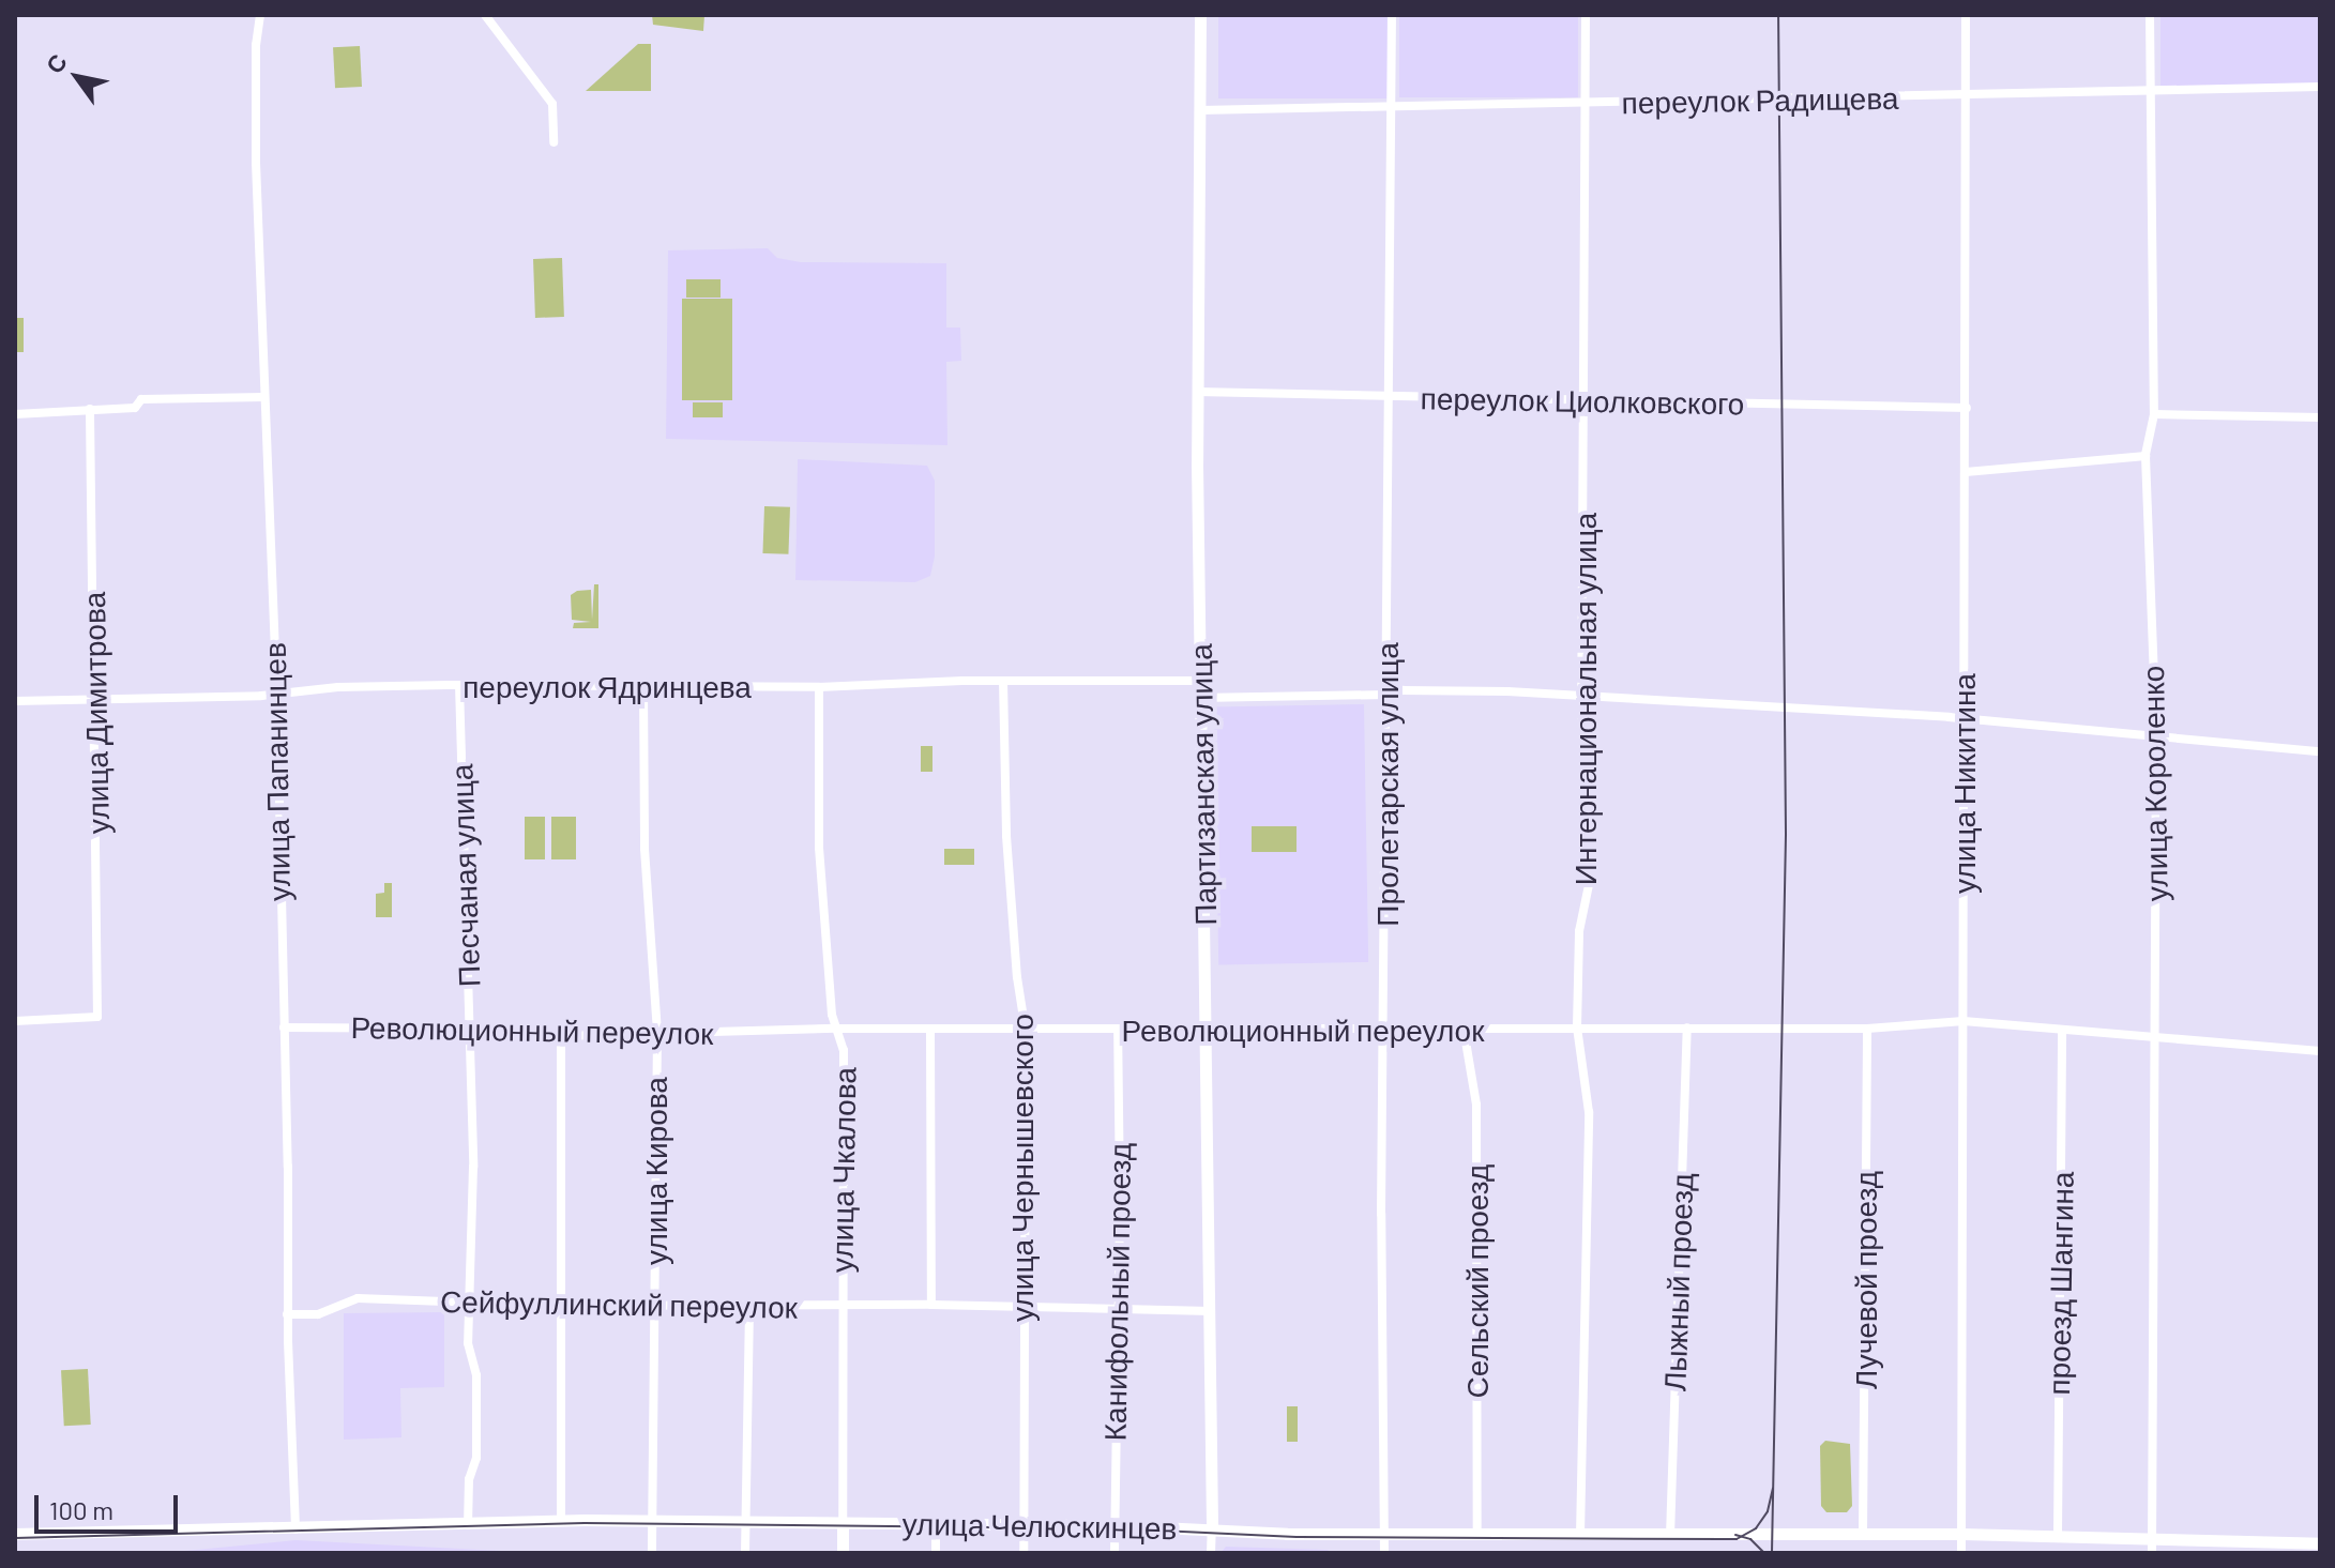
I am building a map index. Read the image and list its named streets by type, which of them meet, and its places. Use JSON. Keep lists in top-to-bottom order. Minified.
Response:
{"streets":{"main road":["Партизанская улица","улица Чкалова","улица Челюскинцев"],"street":["переулок Радищева","переулок Циолковского","переулок Ядринцева","Интернациональная улица","улица Димитрова","улица Папанинцев","улица Никитина","улица Короленко","Пролетарская улица","Песчаная улица","Революционный переулок","улица Чернышевского","улица Кирова","Лучевой проезд","Сельский проезд","Лыжный проезд","проезд Шангина","Канифольный проезд","Сейфуллинский переулок"]},"crossings":[["переулок Радищева","Интернациональная улица"],["переулок Радищева","улица Никитина"],["переулок Радищева","улица Короленко"],["переулок Радищева","Партизанская улица"],["переулок Радищева","Пролетарская улица"],["переулок Циолковского","Интернациональная улица"],["переулок Циолковского","улица Никитина"],["переулок Циолковского","Партизанская улица"],["переулок Циолковского","Пролетарская улица"],["переулок Ядринцева","улица Димитрова"],["переулок Ядринцева","улица Папанинцев"],["переулок Ядринцева","Партизанская улица"],["переулок Ядринцева","Песчаная улица"],["переулок Ядринцева","улица Чернышевского"],["переулок Ядринцева","улица Чкалова"],["переулок Ядринцева","улица Кирова"],["Интернациональная улица","Революционный переулок"],["Интернациональная улица","улица Челюскинцев"],["улица Папанинцев","Революционный переулок"],["улица Папанинцев","Сейфуллинский переулок"],["улица Папанинцев","улица Челюскинцев"],["улица Никитина","Революционный переулок"],["улица Никитина","улица Челюскинцев"],["улица Короленко","Революционный переулок"],["улица Короленко","улица Челюскинцев"],["Партизанская улица","Революционный переулок"],["Партизанская улица","Сейфуллинский переулок"],["Партизанская улица","улица Челюскинцев"],["Пролетарская улица","Революционный переулок"],["Пролетарская улица","улица Челюскинцев"],["Песчаная улица","Революционный переулок"],["Песчаная улица","Сейфуллинский переулок"],["Песчаная улица","улица Челюскинцев"],["Революционный переулок","улица Чернышевского"],["Революционный переулок","улица Чкалова"],["Революционный переулок","улица Кирова"],["Революционный переулок","Лучевой проезд"],["Революционный переулок","Сельский проезд"],["Революционный переулок","Лыжный проезд"],["Революционный переулок","проезд Шангина"],["Революционный переулок","Канифольный проезд"],["улица Чернышевского","Сейфуллинский переулок"],["улица Чернышевского","улица Челюскинцев"],["улица Чкалова","Сейфуллинский переулок"],["улица Чкалова","улица Челюскинцев"],["улица Кирова","Сейфуллинский переулок"],["улица Кирова","улица Челюскинцев"],["Лучевой проезд","улица Челюскинцев"],["Сельский проезд","улица Челюскинцев"],["Лыжный проезд","улица Челюскинцев"],["проезд Шангина","улица Челюскинцев"],["Канифольный проезд","Сейфуллинский переулок"],["Канифольный проезд","улица Челюскинцев"]],"scale_bar":"100 m","north":"top left"}
